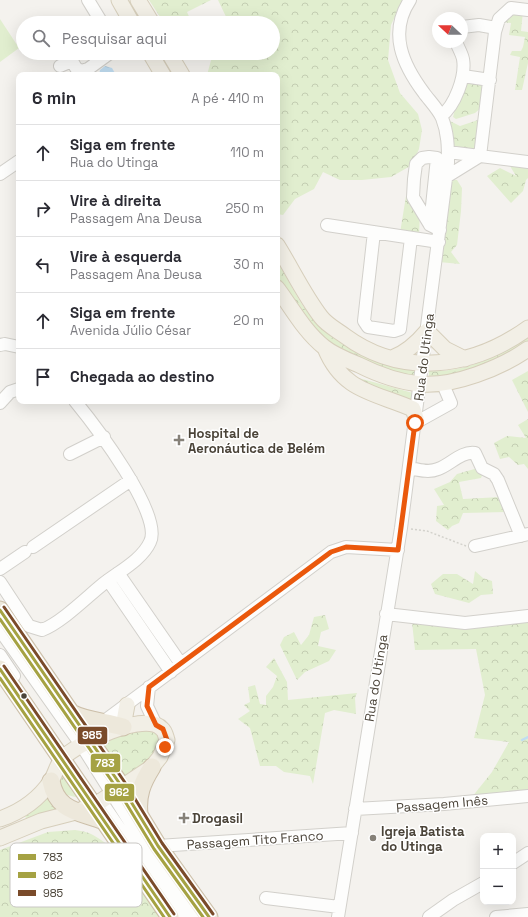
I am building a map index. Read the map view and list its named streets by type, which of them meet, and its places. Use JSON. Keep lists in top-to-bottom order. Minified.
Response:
{"streets":{"street":["Rua do Utinga","Passagem Inês","Passagem Tito Franco"]},"crossings":[["Rua do Utinga","Passagem Inês"],["Rua do Utinga","Passagem Tito Franco"]],"places":{"health":["Hospital de Aeronáutica de Belém","Drogasil"],"other":["Igreja Batista do Utinga"]},"lines":["transit line 985","transit line 783","transit line 962"],"legend":["783","962","985"],"north":"left","page":{"search":"Pesquisar aqui","heading":["6 min","A pé · 410 m"],"list":[["Siga em frente","Rua do Utinga","110 m"],["Vire à direita","Passagem Ana Deusa","250 m"],["Vire à esquerda","Passagem Ana Deusa","30 m"],["Siga em frente","Avenida Júlio César","20 m"],"Chegada ao destino"],"map_buttons":["+","−"]}}
